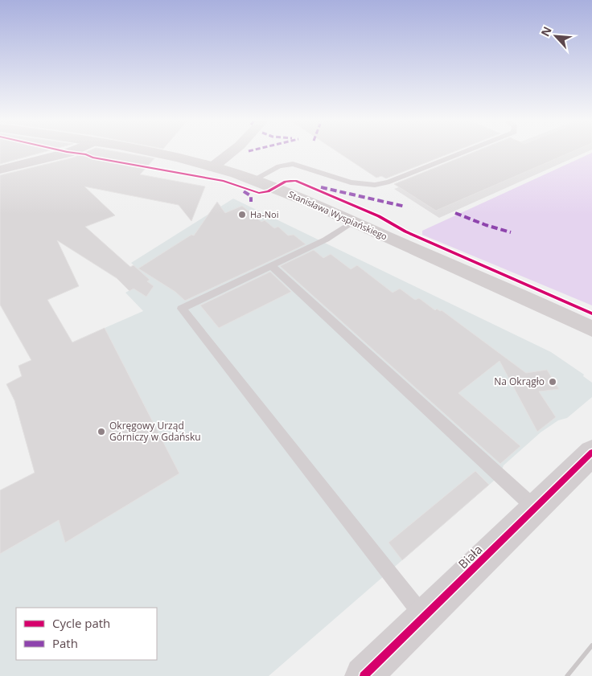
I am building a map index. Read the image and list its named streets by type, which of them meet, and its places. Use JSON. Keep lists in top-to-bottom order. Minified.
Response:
{"streets":{"main road":["Stanisława Wyspiańskiego"],"street":["Biała"]},"places":["Ha-Noi","Na Okrągło","Okręgowy Urząd Górniczy w Gdańsku"],"legend":["Cycle path","Path"],"north":"top left"}
